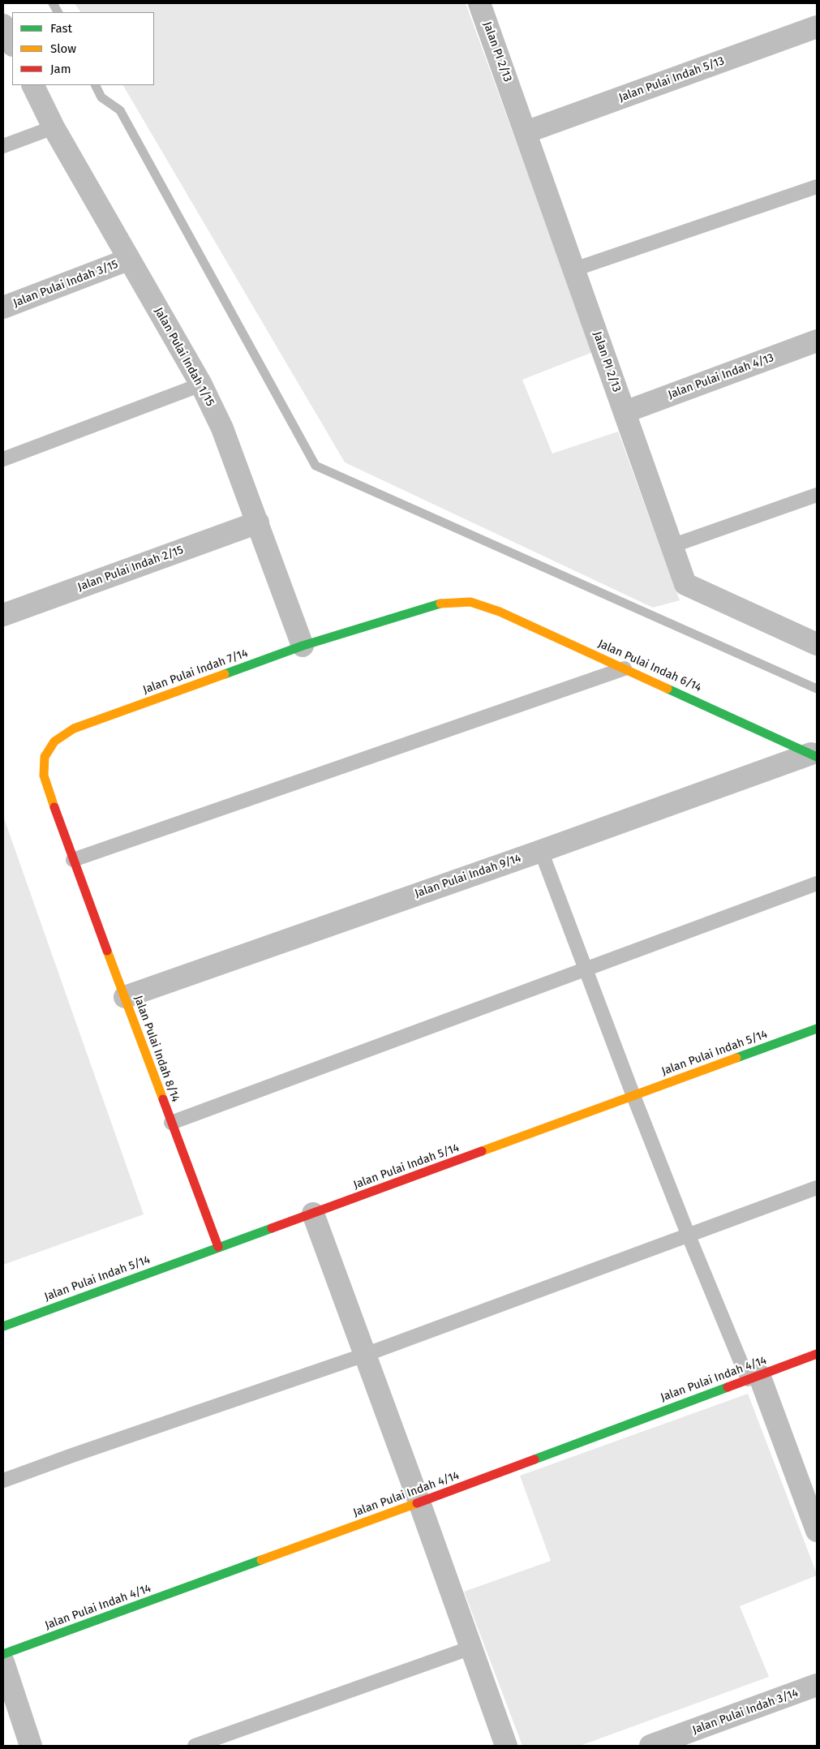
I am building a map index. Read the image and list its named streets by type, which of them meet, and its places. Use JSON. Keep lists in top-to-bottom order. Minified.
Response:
{"streets":{"street":["Jalan PI 2/13","Jalan Pulai Indah 5/13","Jalan Pulai Indah 3/15","Jalan Pulai Indah 1/15","Jalan Pulai Indah 4/13","Jalan Pulai Indah 2/15","Jalan Pulai Indah 6/14","Jalan Pulai Indah 7/14","Jalan Pulai Indah 9/14","Jalan Pulai Indah 8/14","Jalan Pulai Indah 5/14","Jalan Pulai Indah 4/14","Jalan Pulai Indah 3/14"]},"crossings":[["Jalan PI 2/13","Jalan Pulai Indah 5/13"],["Jalan PI 2/13","Jalan Pulai Indah 4/13"],["Jalan Pulai Indah 3/15","Jalan Pulai Indah 1/15"],["Jalan Pulai Indah 1/15","Jalan Pulai Indah 2/15"],["Jalan Pulai Indah 1/15","Jalan Pulai Indah 7/14"],["Jalan Pulai Indah 6/14","Jalan Pulai Indah 7/14"],["Jalan Pulai Indah 6/14","Jalan Pulai Indah 9/14"],["Jalan Pulai Indah 7/14","Jalan Pulai Indah 8/14"],["Jalan Pulai Indah 9/14","Jalan Pulai Indah 8/14"],["Jalan Pulai Indah 8/14","Jalan Pulai Indah 5/14"]],"legend":["Fast","Slow","Jam"]}
